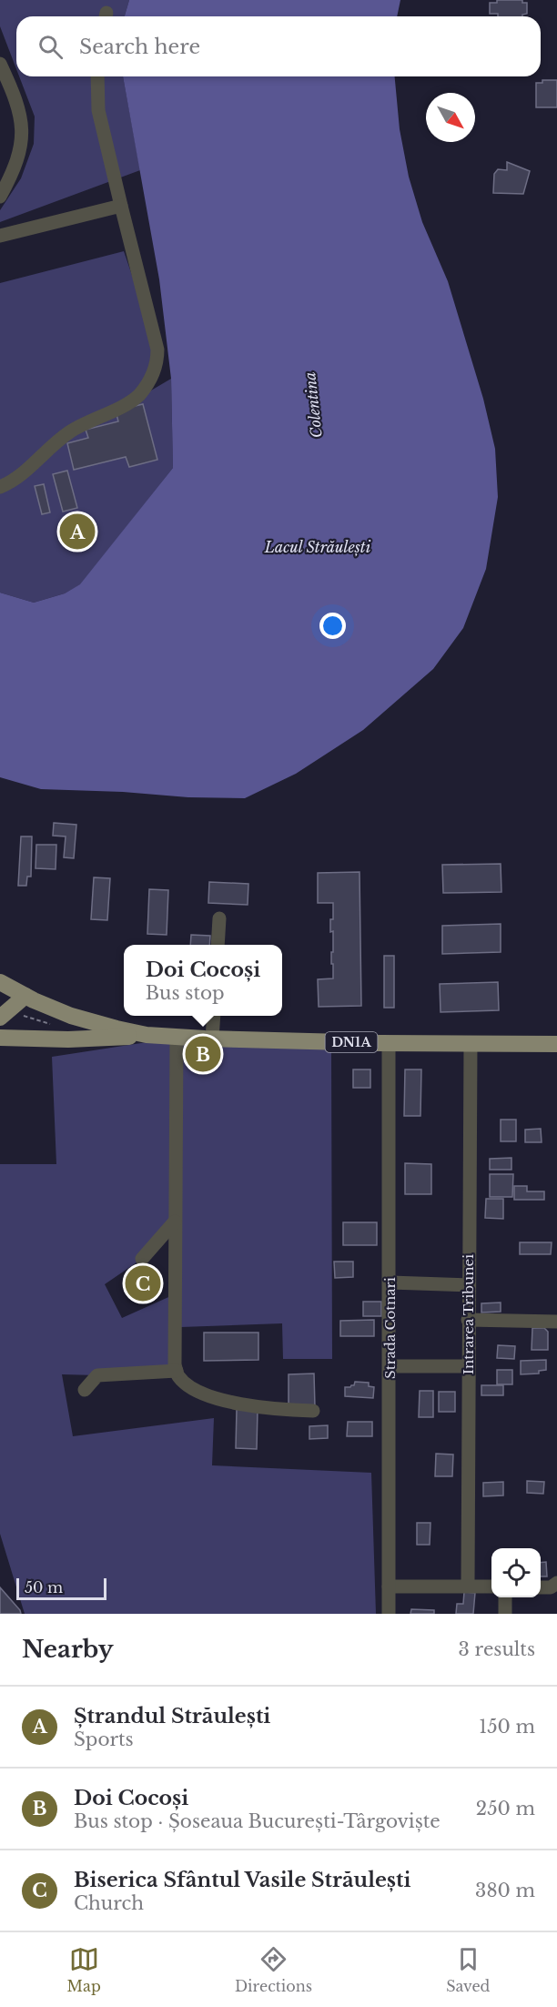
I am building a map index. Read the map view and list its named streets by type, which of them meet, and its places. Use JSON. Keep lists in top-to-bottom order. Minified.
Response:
{"streets":{"main road":["DN1A"],"street":["Intrarea Tribunei","Strada Cotnari"]},"crossings":[["DN1A","Intrarea Tribunei"],["DN1A","Strada Cotnari"]],"water":["Colentina","Lacul Străulești"],"scale_bar":"50 m","north":"bottom right","page":{"search":"Search here","pins":["A","B","C"],"popup":["Doi Cocoși","Bus stop"],"scale":"50 m","heading":["Nearby","3 results"],"list":[{"mark":"A","name":"Ștrandul Străulești","note":"Sports","value":"150 m"},{"mark":"B","name":"Doi Cocoși","note":"Bus stop · Șoseaua București-Târgoviște","value":"250 m"},{"mark":"C","name":"Biserica Sfântul Vasile Străulești","note":"Church","value":"380 m"}],"nav":["Map","Directions","Saved"]}}
